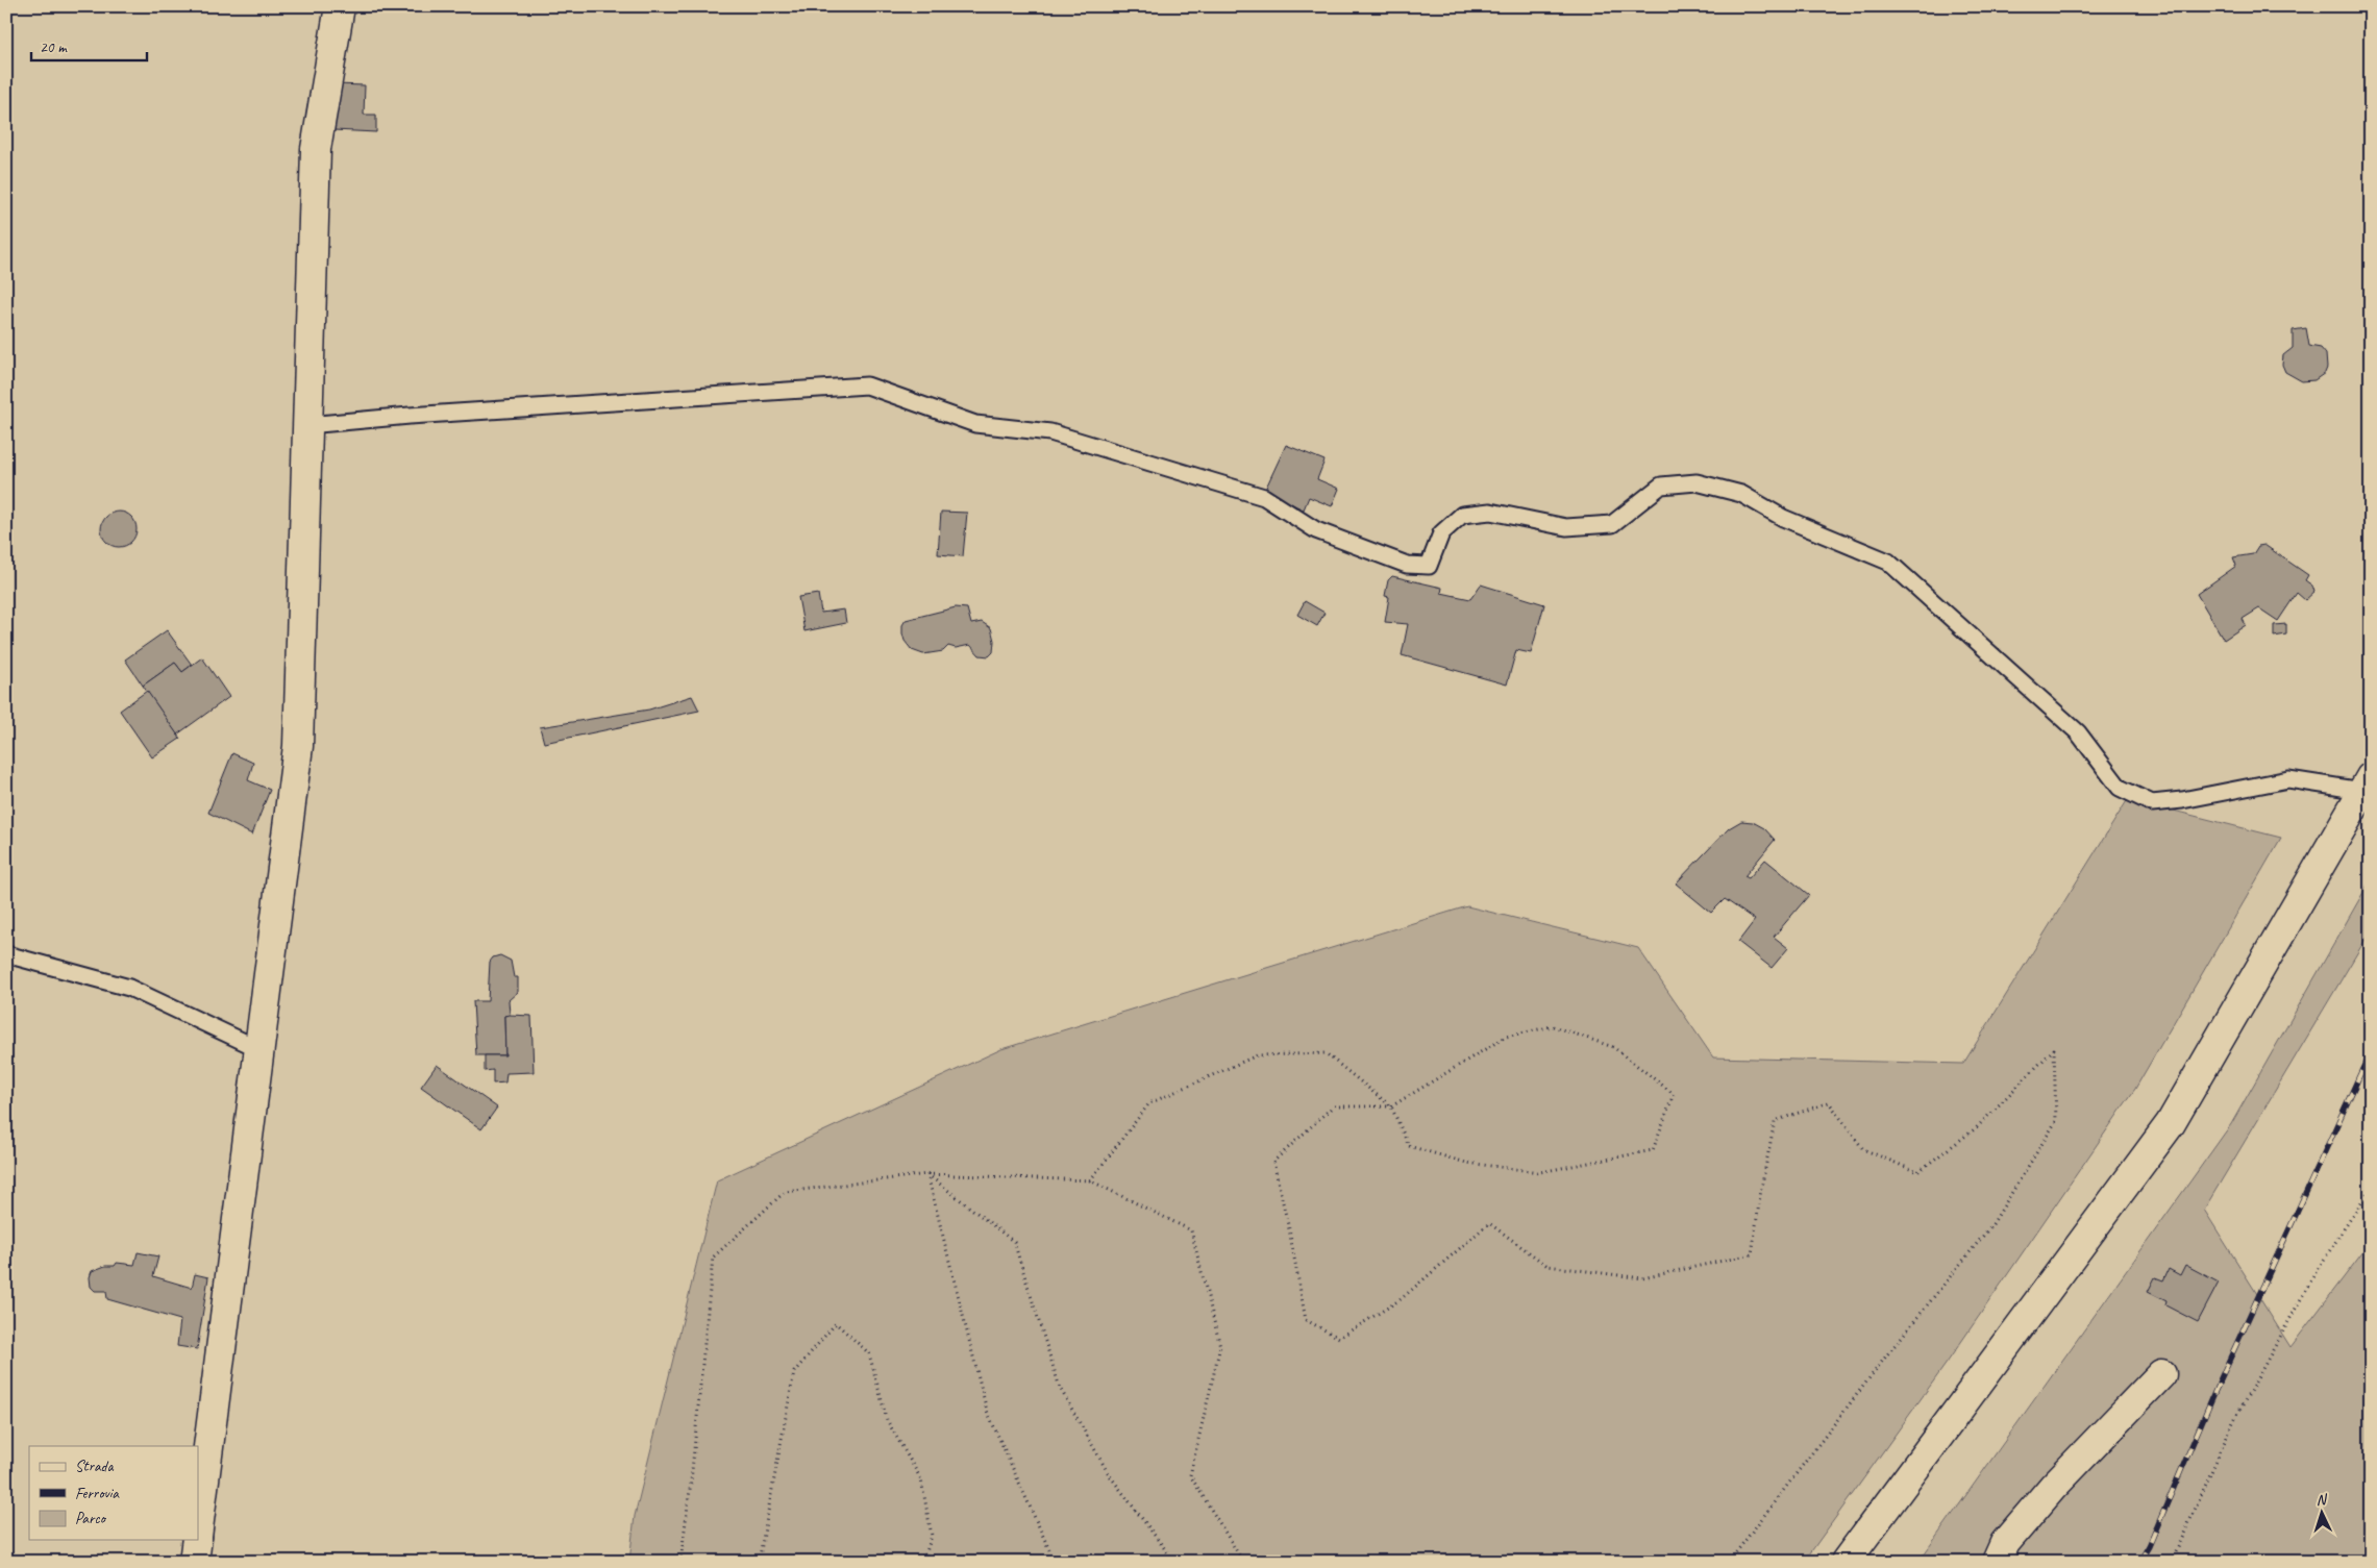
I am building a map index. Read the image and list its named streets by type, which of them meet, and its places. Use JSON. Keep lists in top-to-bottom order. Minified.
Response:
{"legend":["Strada","Ferrovia","Parco"],"scale_bar":"20 m","north":"top"}
